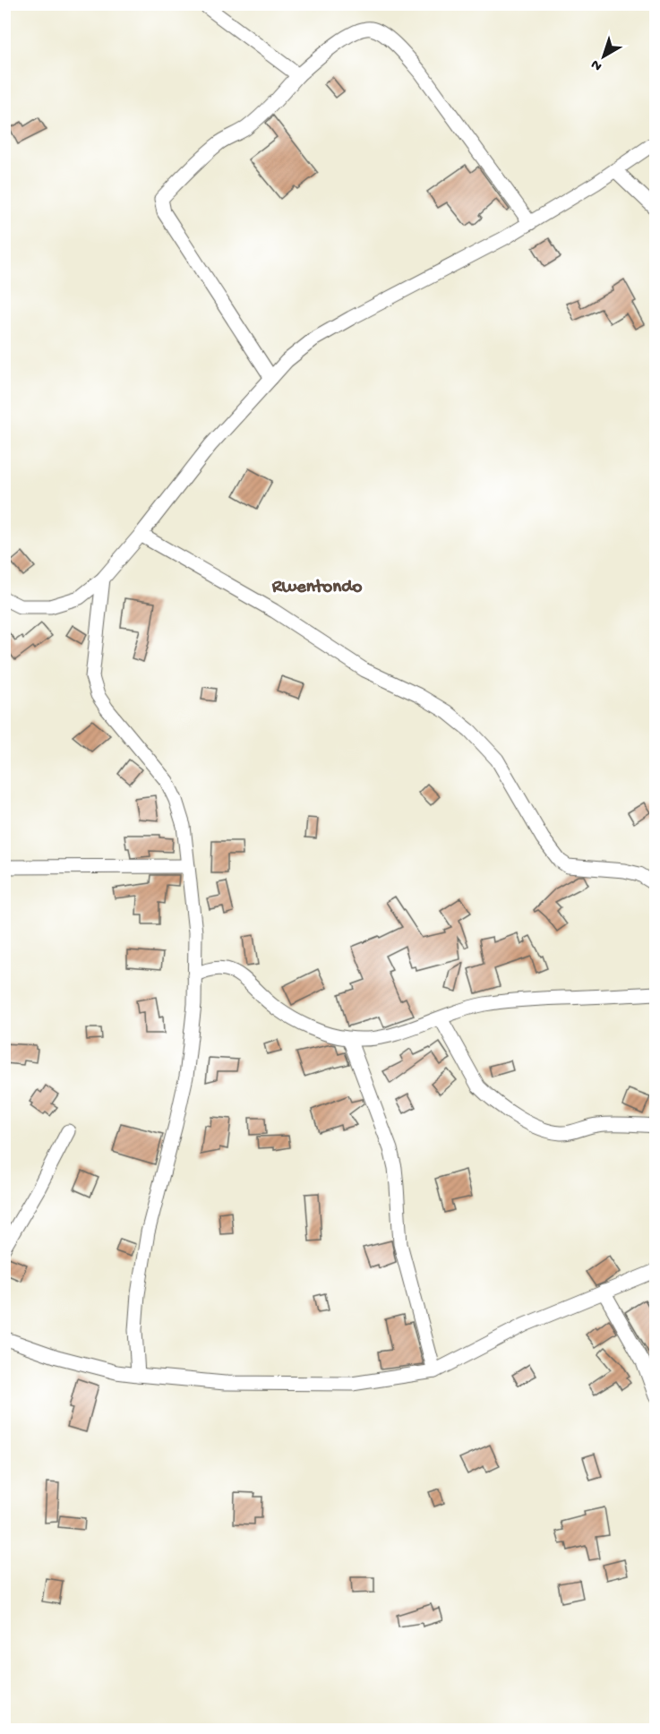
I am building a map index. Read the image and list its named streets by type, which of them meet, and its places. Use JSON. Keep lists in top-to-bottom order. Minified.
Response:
{"districts":["Rwentondo"],"north":"bottom left"}
